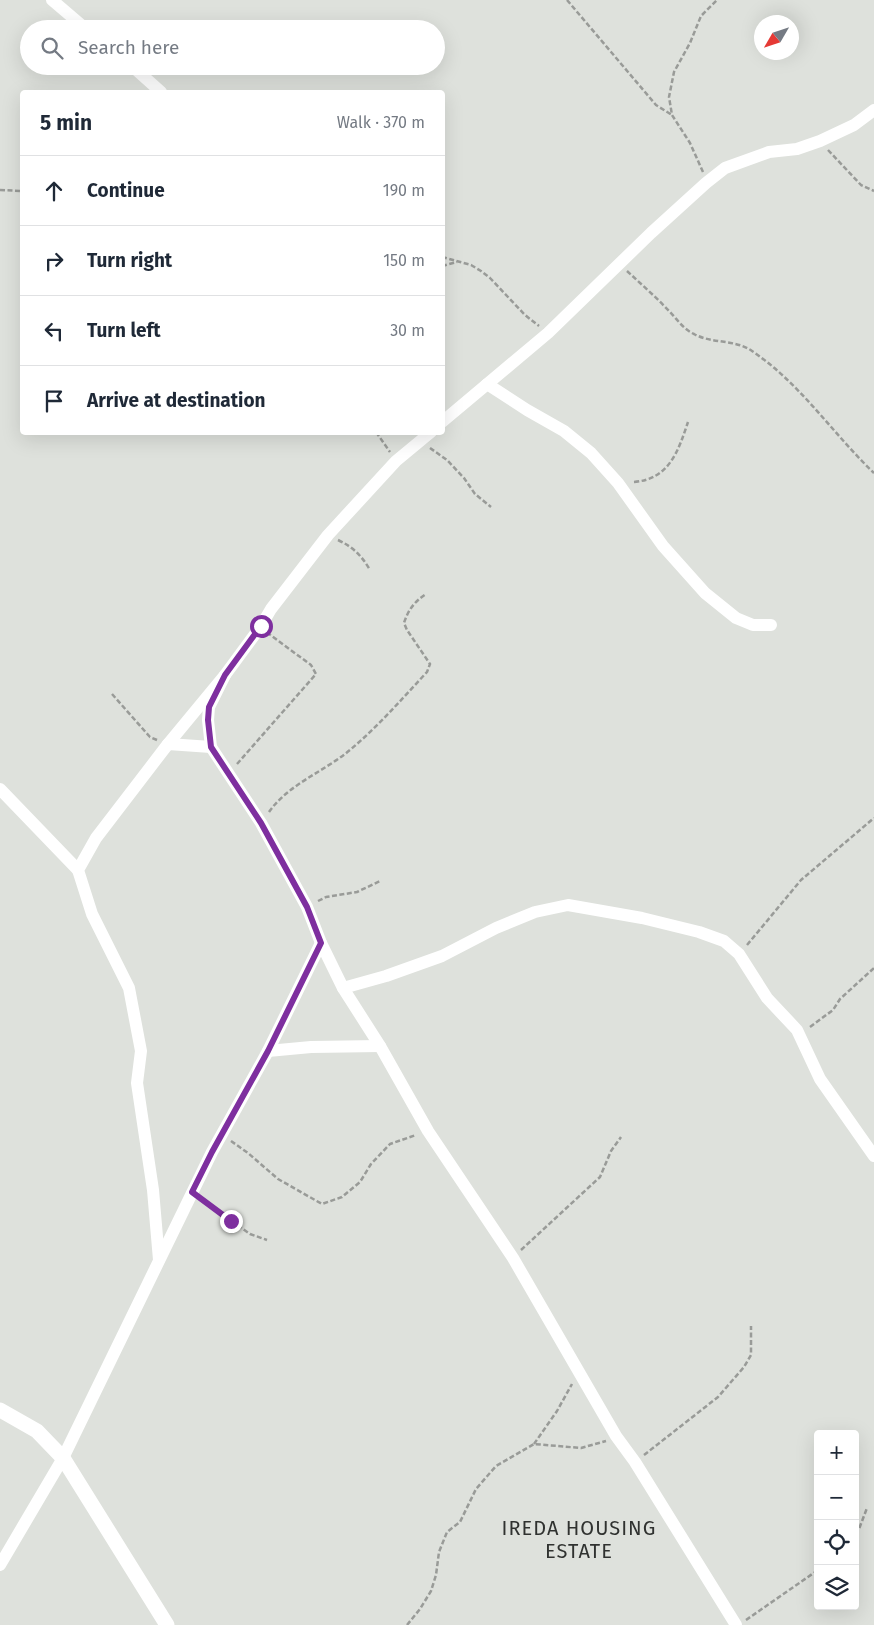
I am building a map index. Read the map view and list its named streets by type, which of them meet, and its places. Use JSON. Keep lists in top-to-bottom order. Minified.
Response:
{"districts":["IREDA HOUSING ESTATE"],"north":"bottom left","page":{"search":"Search here","heading":["5 min","Walk · 370 m"],"list":[["Continue","190 m"],["Turn right","150 m"],["Turn left","30 m"],"Arrive at destination"],"map_buttons":["+","−"]}}
